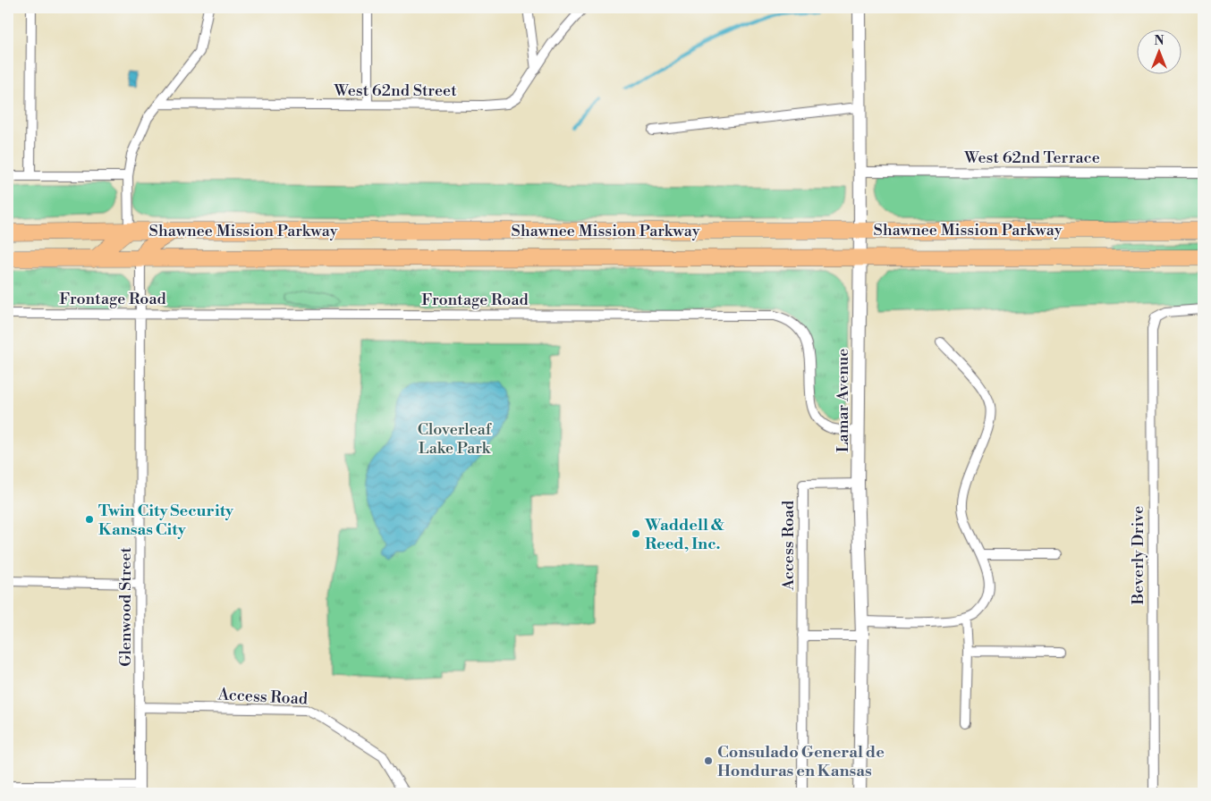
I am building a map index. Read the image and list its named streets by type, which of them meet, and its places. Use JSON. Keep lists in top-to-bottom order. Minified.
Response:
{"streets":{"highway":["Shawnee Mission Parkway"],"street":["West 62nd Street","West 62nd Terrace","Frontage Road","Lamar Avenue","Access Road","Beverly Drive","Glenwood Street"]},"crossings":[["West 62nd Terrace","Lamar Avenue"],["Shawnee Mission Parkway","Lamar Avenue"],["Shawnee Mission Parkway","Glenwood Street"],["Frontage Road","Lamar Avenue"],["Frontage Road","Glenwood Street"],["Lamar Avenue","Access Road"],["Access Road","Glenwood Street"]],"parks":["Cloverleaf Lake Park"],"places":["Twin City Security Kansas City","Waddell & Reed, Inc.","Consulado General de Honduras en Kansas"],"north":"top"}
